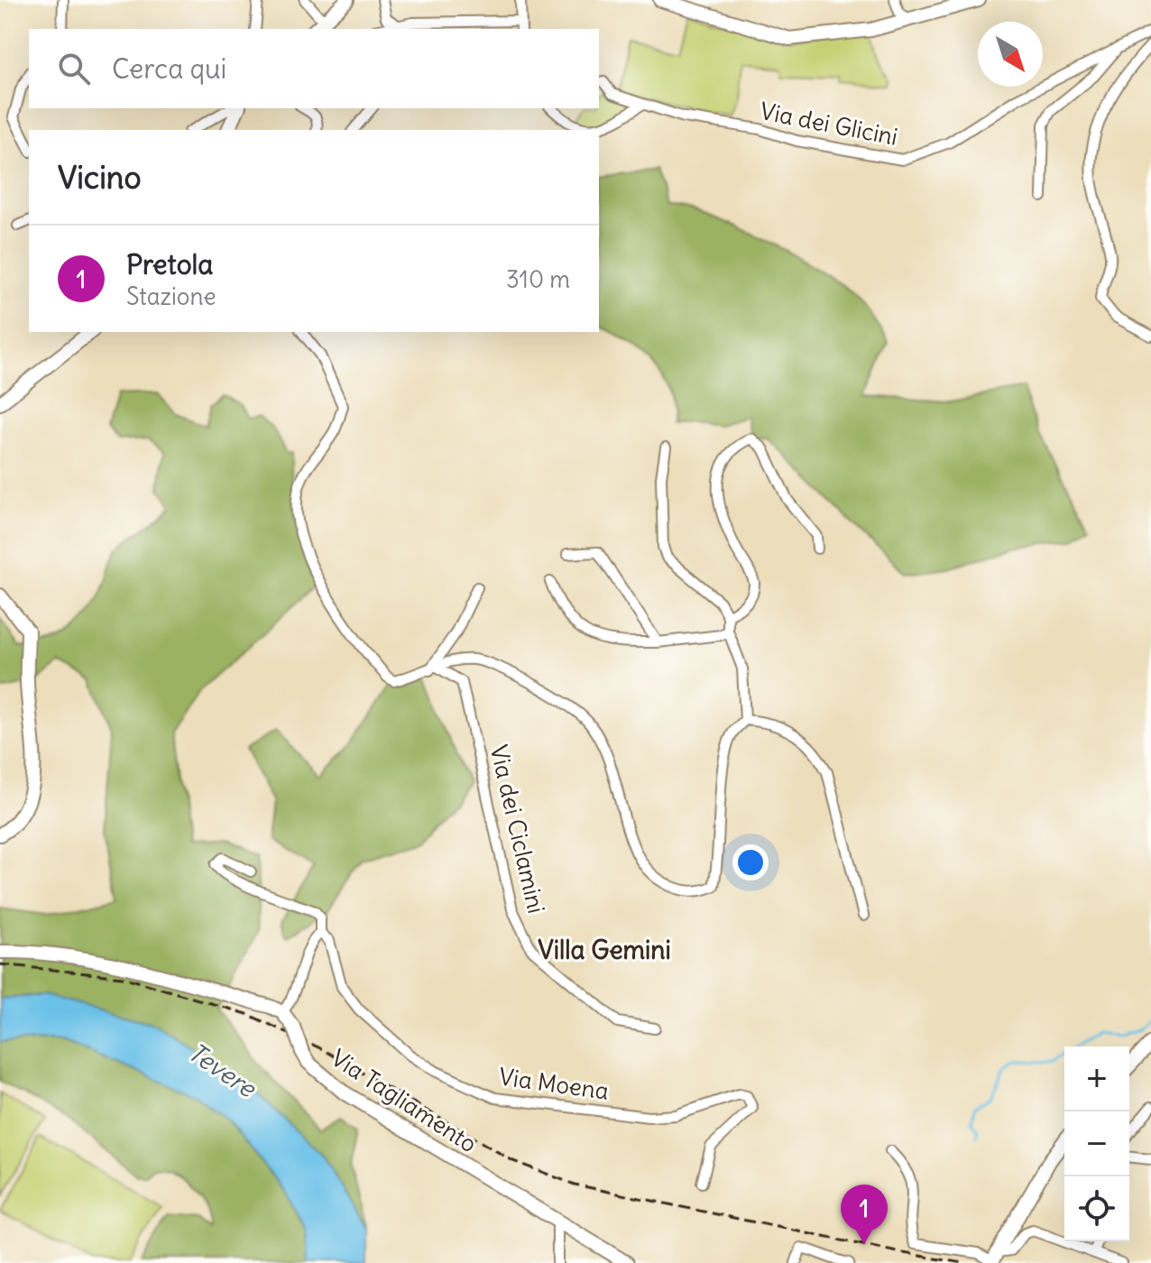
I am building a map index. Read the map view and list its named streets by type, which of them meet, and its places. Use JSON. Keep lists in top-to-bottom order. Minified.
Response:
{"streets":{"street":["Via dei Glicini","Via dei Ciclamini","Via Moena","Via Tagliamento"]},"districts":["Villa Gemini"],"water":["Tevere"],"north":"bottom right","page":{"search":"Cerca qui","heading":"Vicino","list":[{"mark":"1","name":"Pretola","note":"Stazione","value":"310 m"}],"map_buttons":["+","−"],"pins":"1"}}
